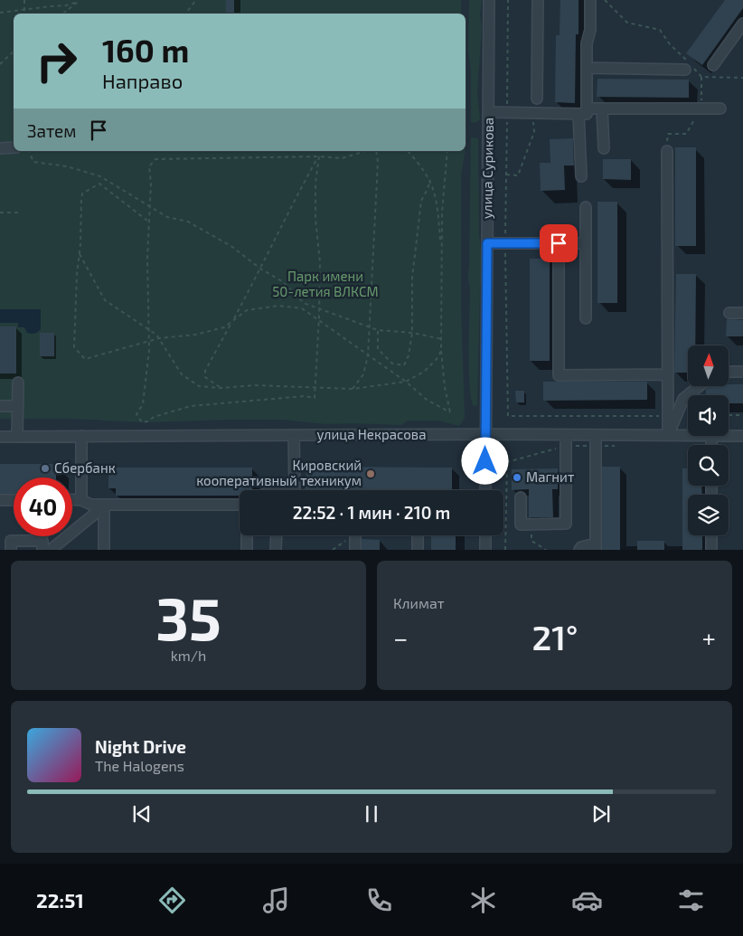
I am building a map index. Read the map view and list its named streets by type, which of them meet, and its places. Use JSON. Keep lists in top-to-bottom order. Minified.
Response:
{"streets":{"street":["улица Сурикова","улица Некрасова"]},"crossings":[["улица Сурикова","улица Некрасова"]],"parks":["Парк имени 50-летия ВЛКСМ"],"places":["Сбербанк","Кировский кооперативный техникум","Магнит"],"north":"top","page":{"turn":["160 m","Направо"],"then":"Затем","limit":"40","trip":"22:52 · 1 мин · 210 m","tile":[["35","km/h"],"Климат"],"heat":["−","21°","+"],"song":["Night Drive","The Halogens"],"tabs":"22:51"}}
